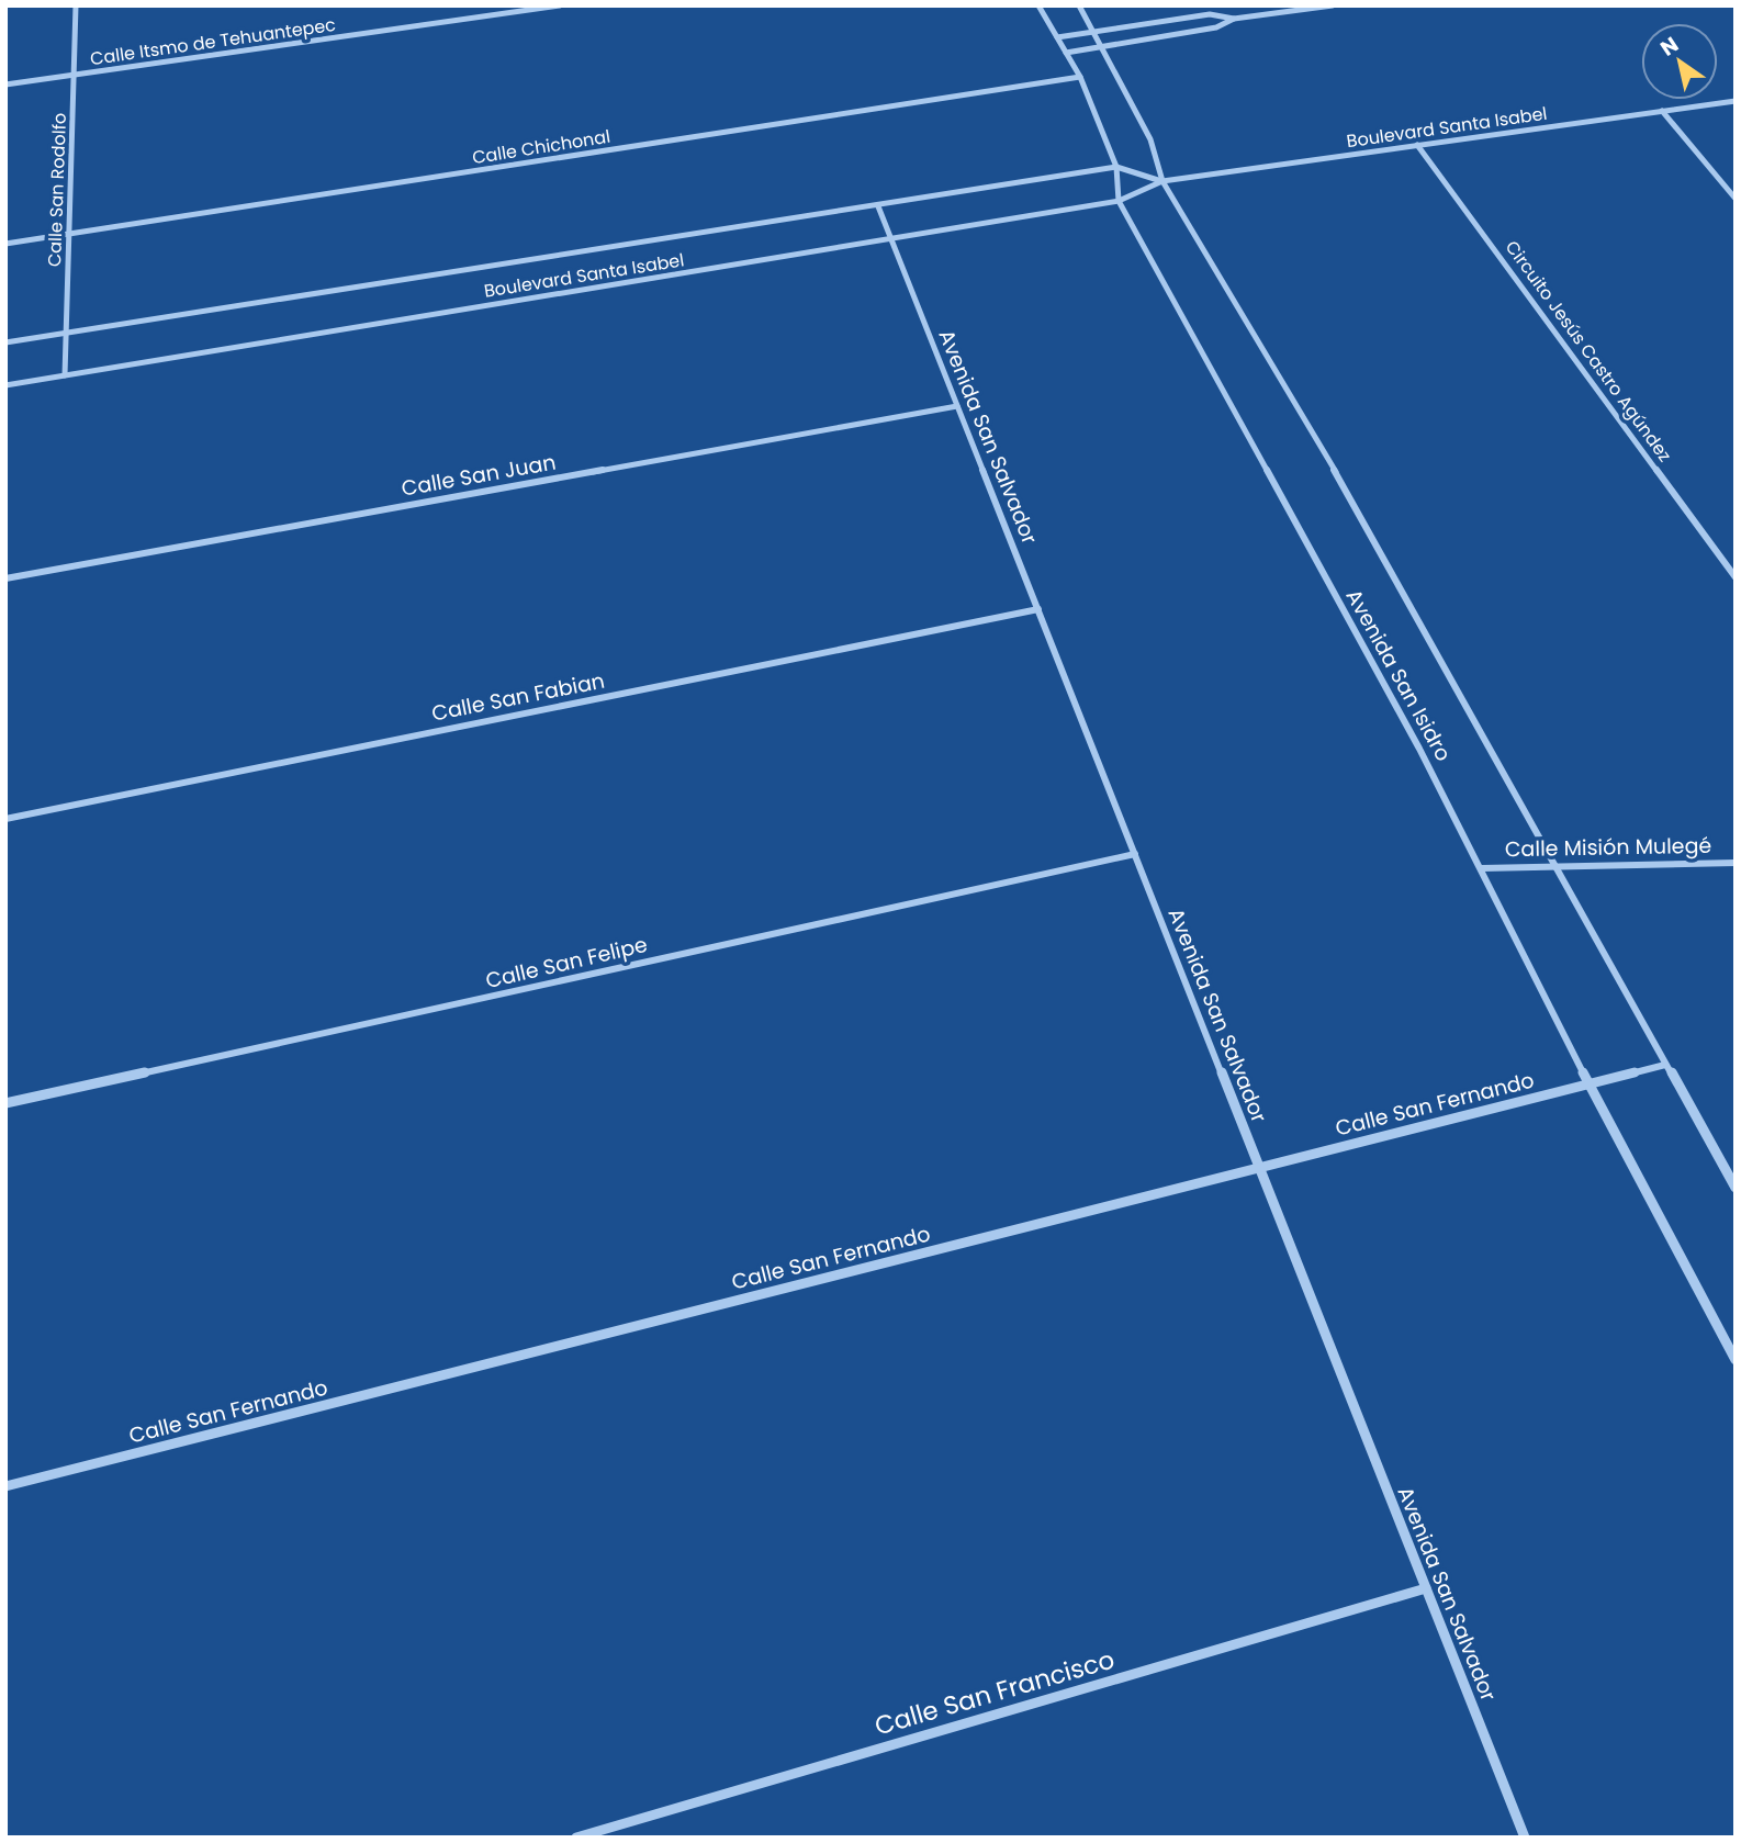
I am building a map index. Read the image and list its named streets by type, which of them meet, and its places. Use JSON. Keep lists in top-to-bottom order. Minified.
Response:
{"streets":{"street":["Calle Itsmo de Tehuantepec","Boulevard Santa Isabel","Calle Chichonal","Calle San Rodolfo","Circuito Jesús Castro Agúndez","Avenida San Salvador","Calle San Juan","Avenida San Isidro","Calle San Fabian","Calle Misión Mulegé","Calle San Felipe","Calle San Fernando","Calle San Francisco"]},"crossings":[["Calle Itsmo de Tehuantepec","Calle San Rodolfo"],["Boulevard Santa Isabel","Calle San Rodolfo"],["Boulevard Santa Isabel","Circuito Jesús Castro Agúndez"],["Boulevard Santa Isabel","Avenida San Salvador"],["Boulevard Santa Isabel","Avenida San Isidro"],["Calle Chichonal","Calle San Rodolfo"],["Calle Chichonal","Avenida San Isidro"],["Avenida San Salvador","Calle San Juan"],["Avenida San Salvador","Calle San Fabian"],["Avenida San Salvador","Calle San Felipe"],["Avenida San Salvador","Calle San Fernando"],["Avenida San Salvador","Calle San Francisco"],["Avenida San Isidro","Calle Misión Mulegé"],["Avenida San Isidro","Calle San Fernando"]],"north":"top left"}
